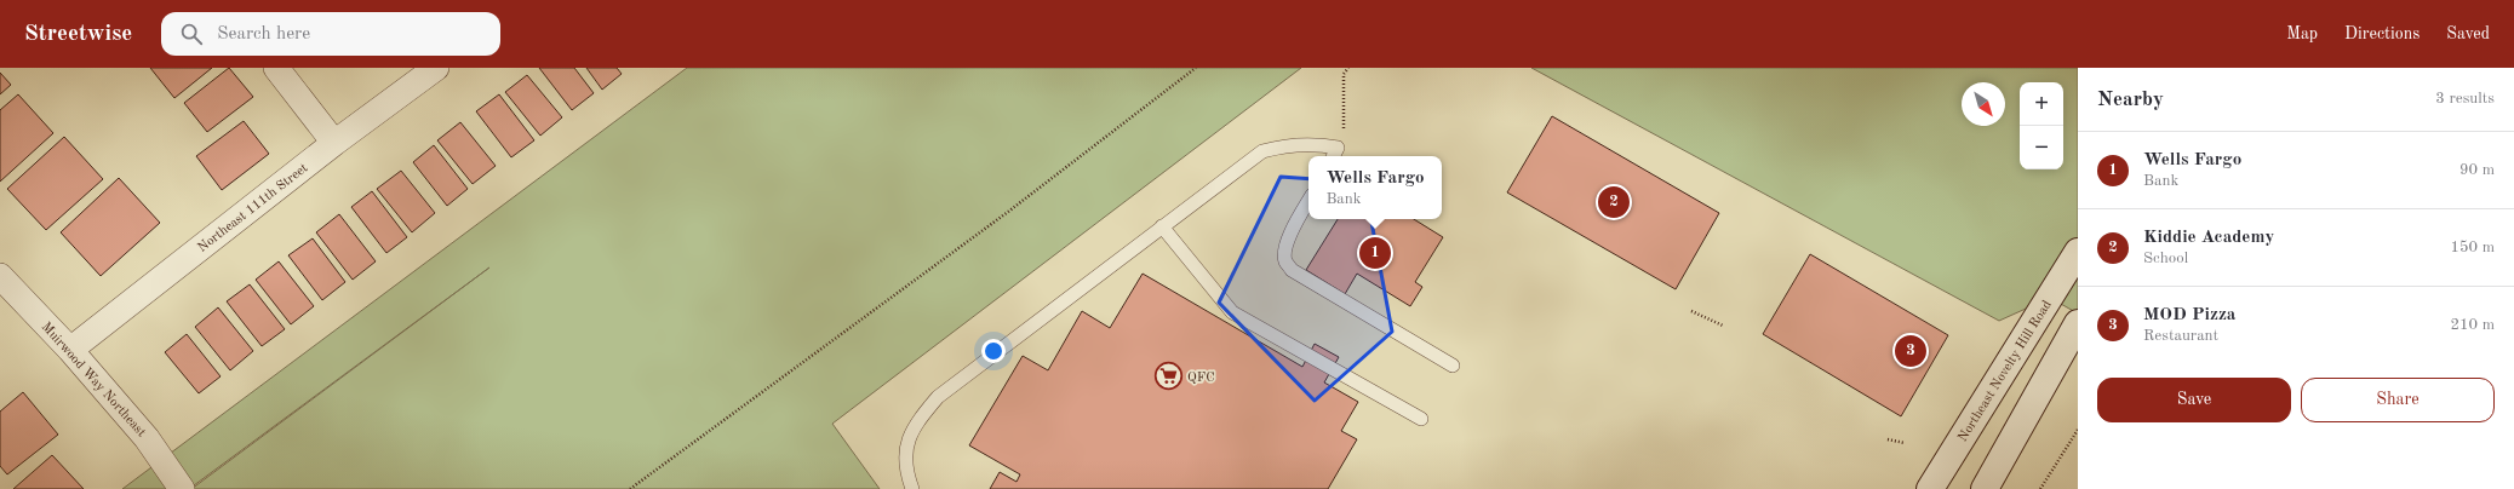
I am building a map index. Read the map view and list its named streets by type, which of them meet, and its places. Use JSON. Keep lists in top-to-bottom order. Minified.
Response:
{"streets":{"main road":["Northeast Novelty Hill Road"],"street":["Northeast 111th Street","Muirwood Way Northeast"]},"crossings":[["Northeast 111th Street","Muirwood Way Northeast"]],"places":{"supermarket":["QFC"]},"north":"bottom right","page":{"header":"Streetwise","search":"Search here","nav":["Map","Directions","Saved"],"heading":["Nearby","3 results"],"map_buttons":["+","−"],"list":[{"mark":"1","name":"Wells Fargo","note":"Bank","value":"90 m"},{"mark":"2","name":"Kiddie Academy","note":"School","value":"150 m"},{"mark":"3","name":"MOD Pizza","note":"Restaurant","value":"210 m"}],"popup":["Wells Fargo","Bank"],"pins":["2","1","3"],"buttons":["Save","Share"]}}
